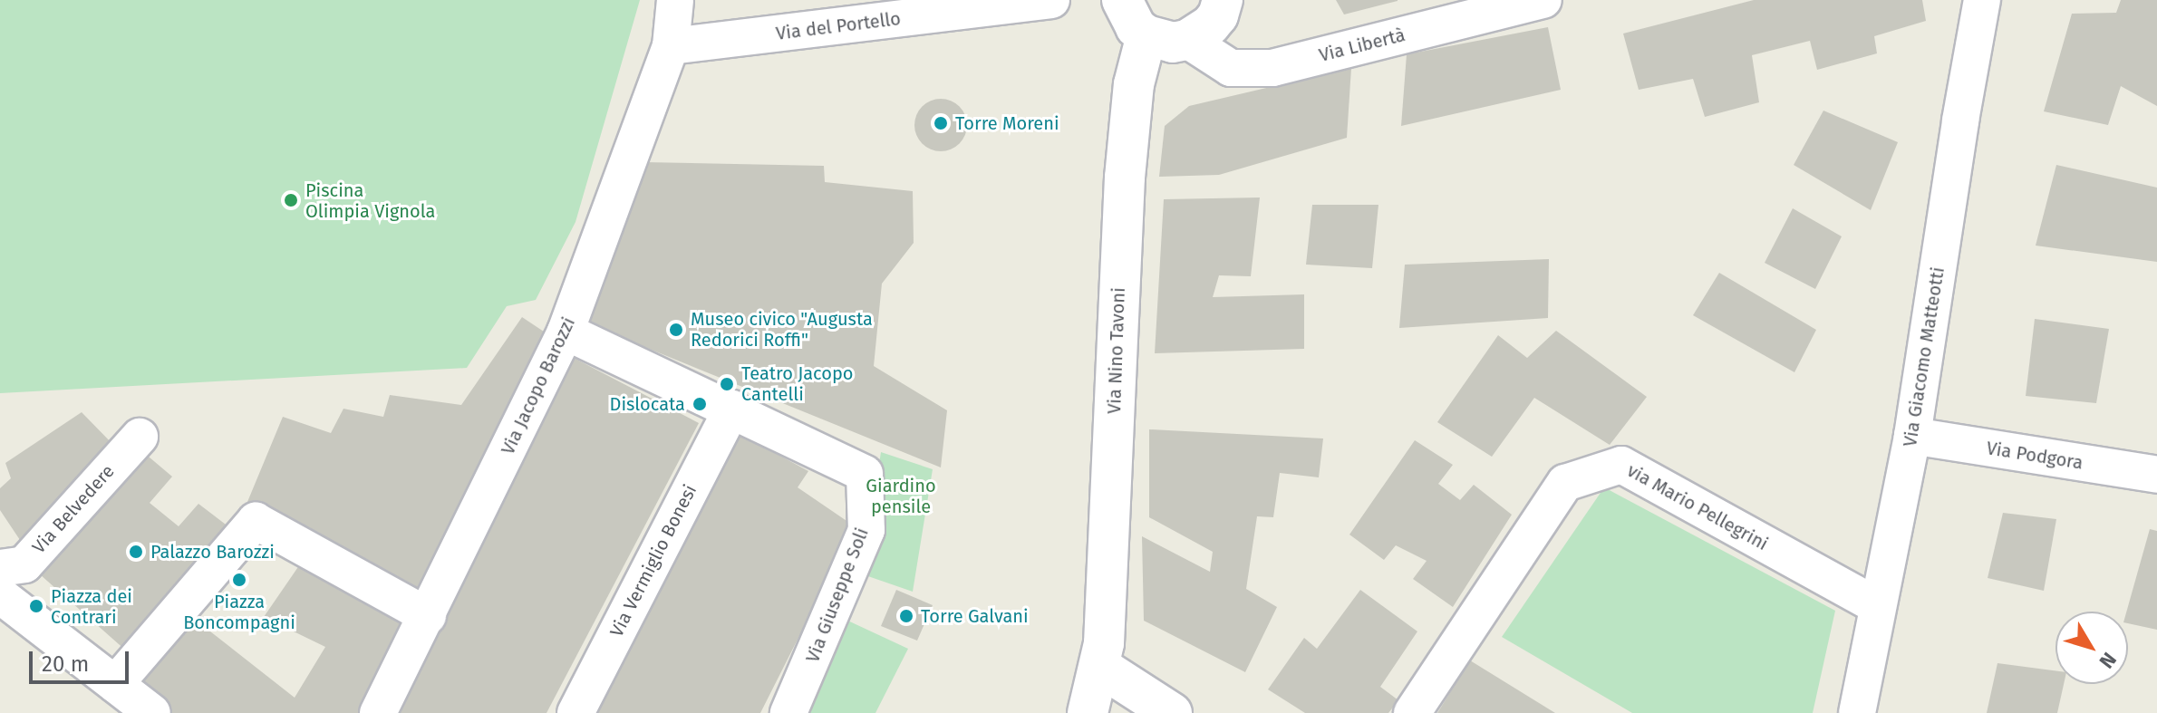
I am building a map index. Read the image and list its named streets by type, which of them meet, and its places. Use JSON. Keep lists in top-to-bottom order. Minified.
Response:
{"streets":{"main road":["Via Nino Tavoni"],"street":["Via del Portello","Via Libertà","Via Giacomo Matteotti","Via Jacopo Barozzi","Via Podgora","via Mario Pellegrini","Via Belvedere","Via Vermiglio Bonesi","Via Giuseppe Soli"]},"crossings":[["Via del Portello","Via Jacopo Barozzi"],["Via Giacomo Matteotti","Via Podgora"],["Via Giacomo Matteotti","via Mario Pellegrini"],["Via Vermiglio Bonesi","Via Giuseppe Soli"]],"parks":["Giardino pensile"],"places":["Torre Moreni","Piscina Olimpia Vignola","Museo civico \"Augusta Redorici Roffi\"","Teatro Jacopo Cantelli","Dislocata","Palazzo Barozzi","Piazza Boncompagni","Piazza dei Contrari","Torre Galvani"],"scale_bar":"20 m","north":"bottom right"}
